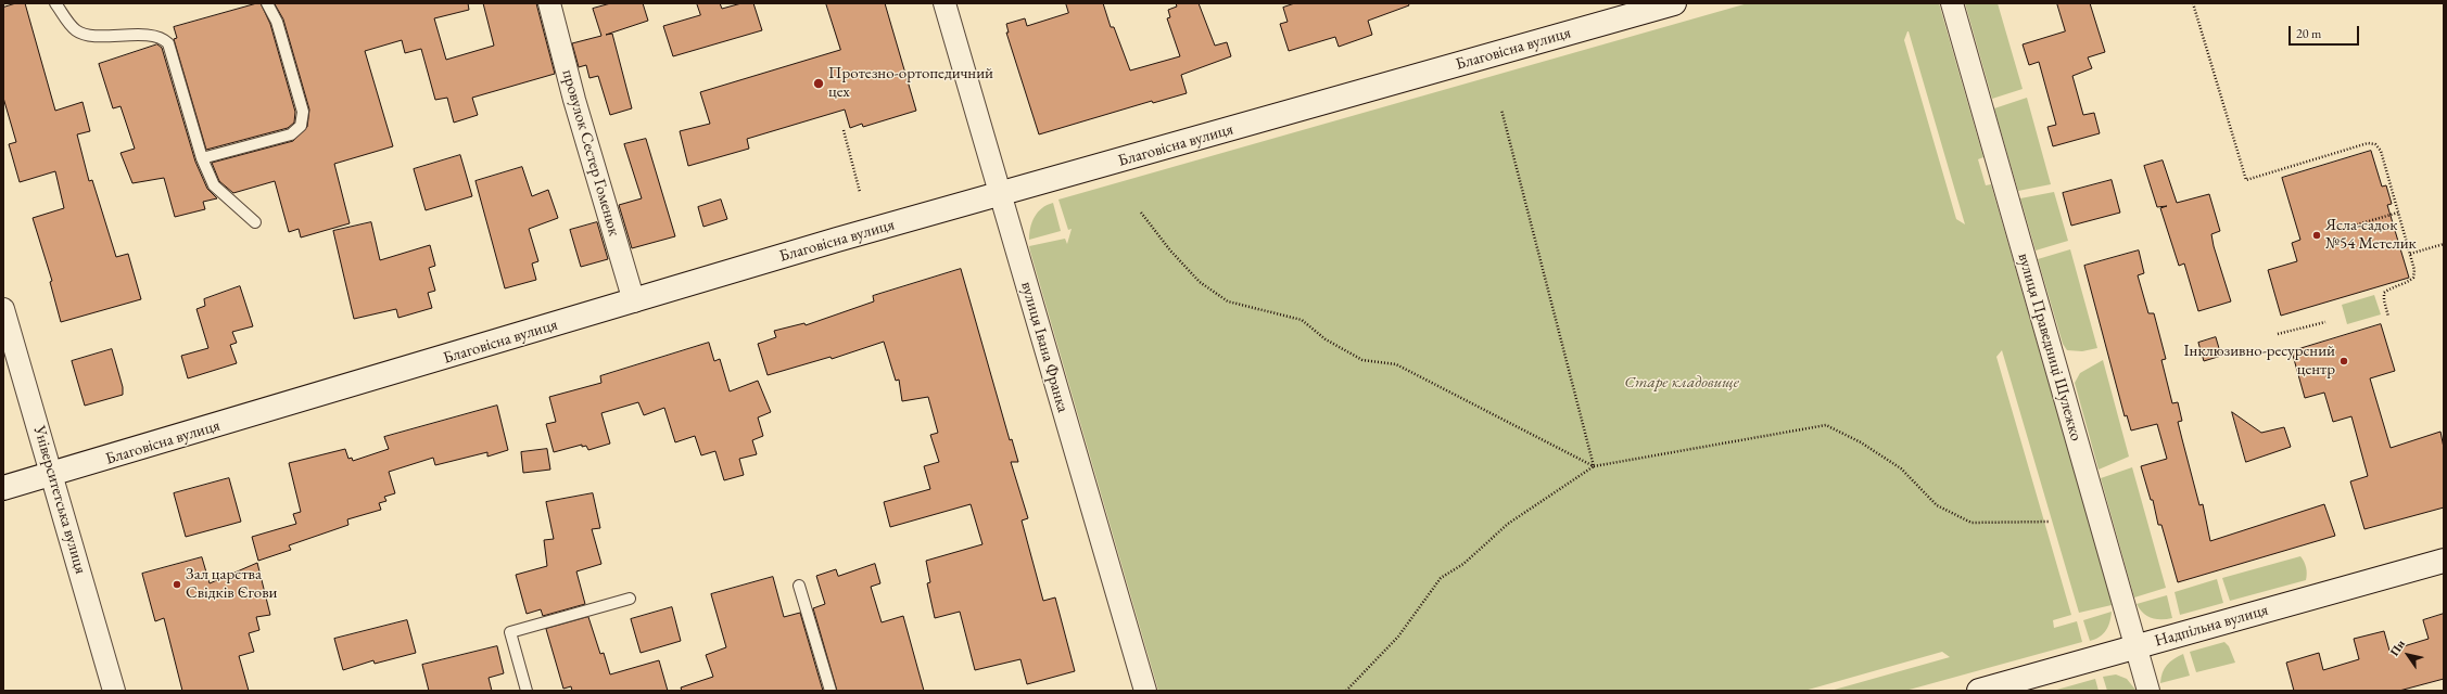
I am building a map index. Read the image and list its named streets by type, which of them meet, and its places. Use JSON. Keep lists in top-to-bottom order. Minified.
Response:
{"streets":{"main road":["Благовісна вулиця","Надпільна вулиця"],"street":["провулок Сестер Гоменюк","вулиця Івана Франка","вулиця Праведниці Шулежко","Університетська вулиця"]},"crossings":[["Благовісна вулиця","провулок Сестер Гоменюк"],["Благовісна вулиця","вулиця Івана Франка"],["Благовісна вулиця","Університетська вулиця"],["вулиця Праведниці Шулежко","Надпільна вулиця"]],"parks":["Старе кладовище"],"places":["Протезно-ортопедичний цех","Ясла-садок №54 Метелик","Інклюзивно-ресурсний центр","Зал царства Свідків Єгови"],"scale_bar":"20 m","north":"top left"}
